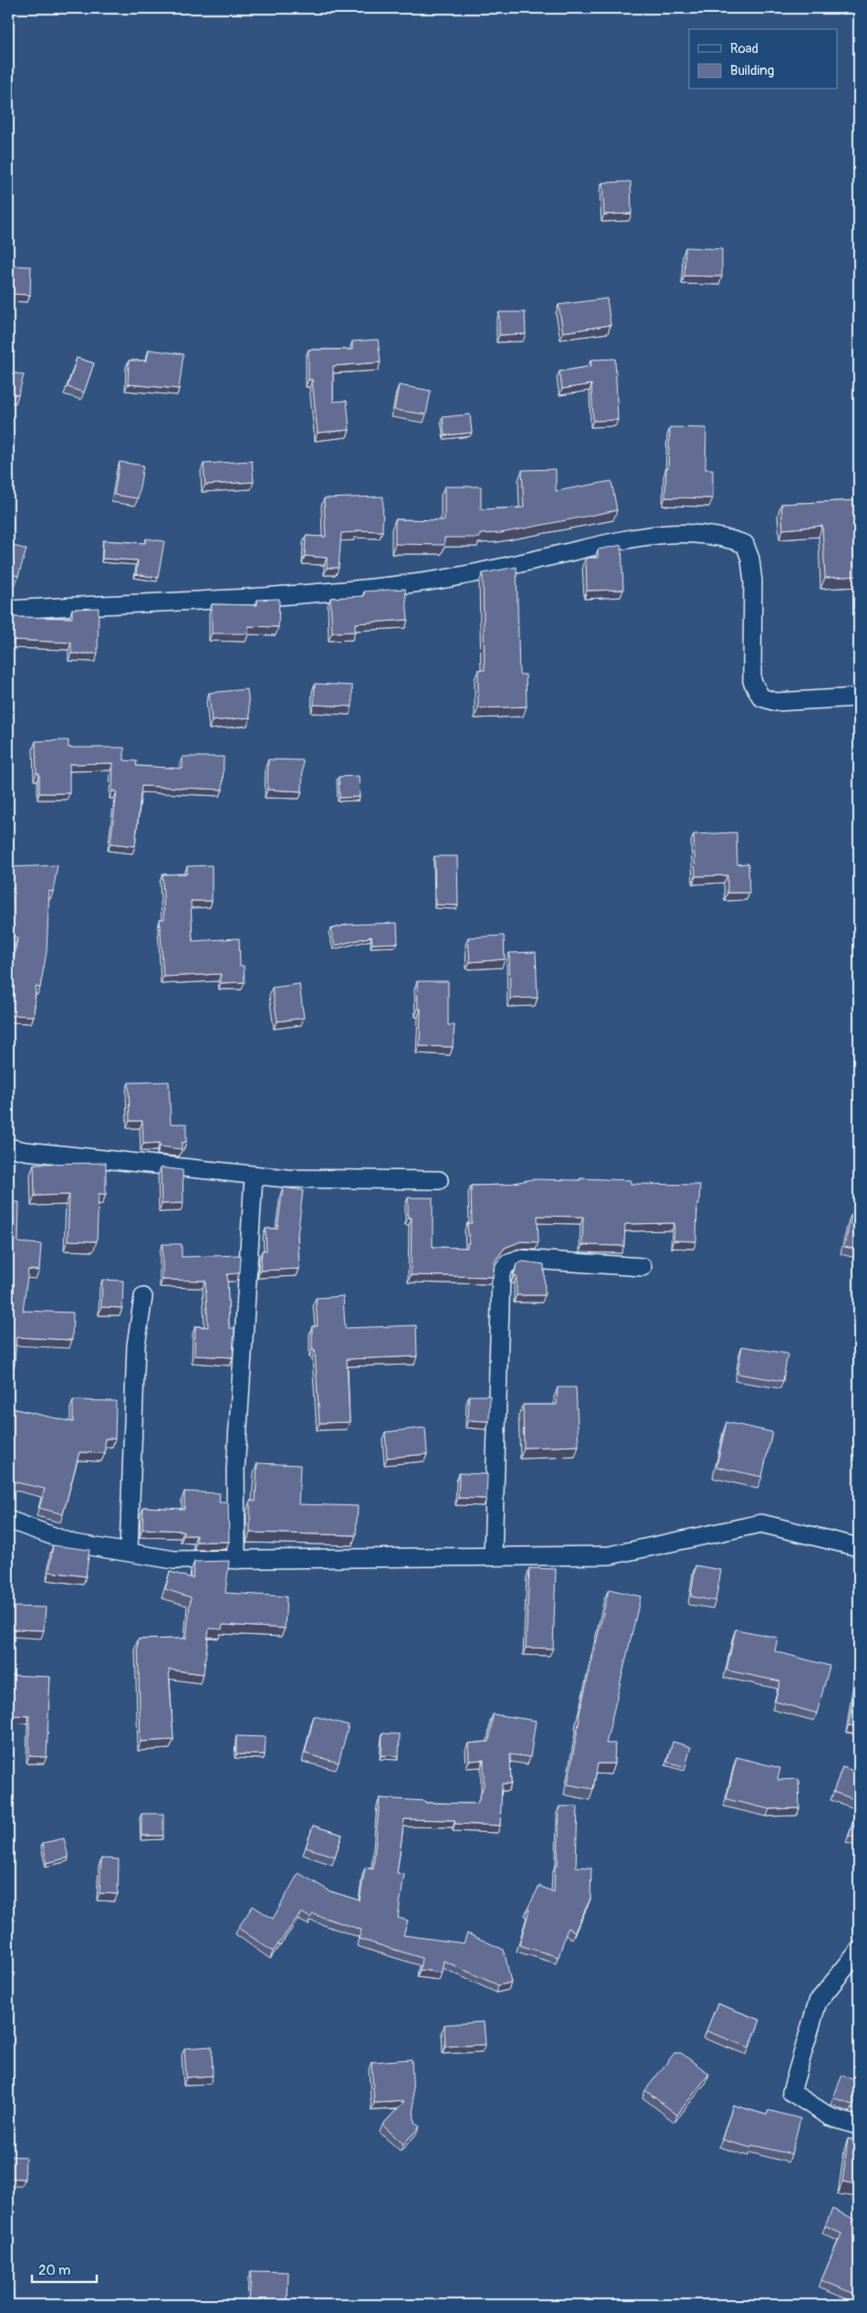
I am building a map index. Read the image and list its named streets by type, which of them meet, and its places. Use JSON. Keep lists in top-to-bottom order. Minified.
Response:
{"legend":["Road","Building"],"scale_bar":"20 m"}
